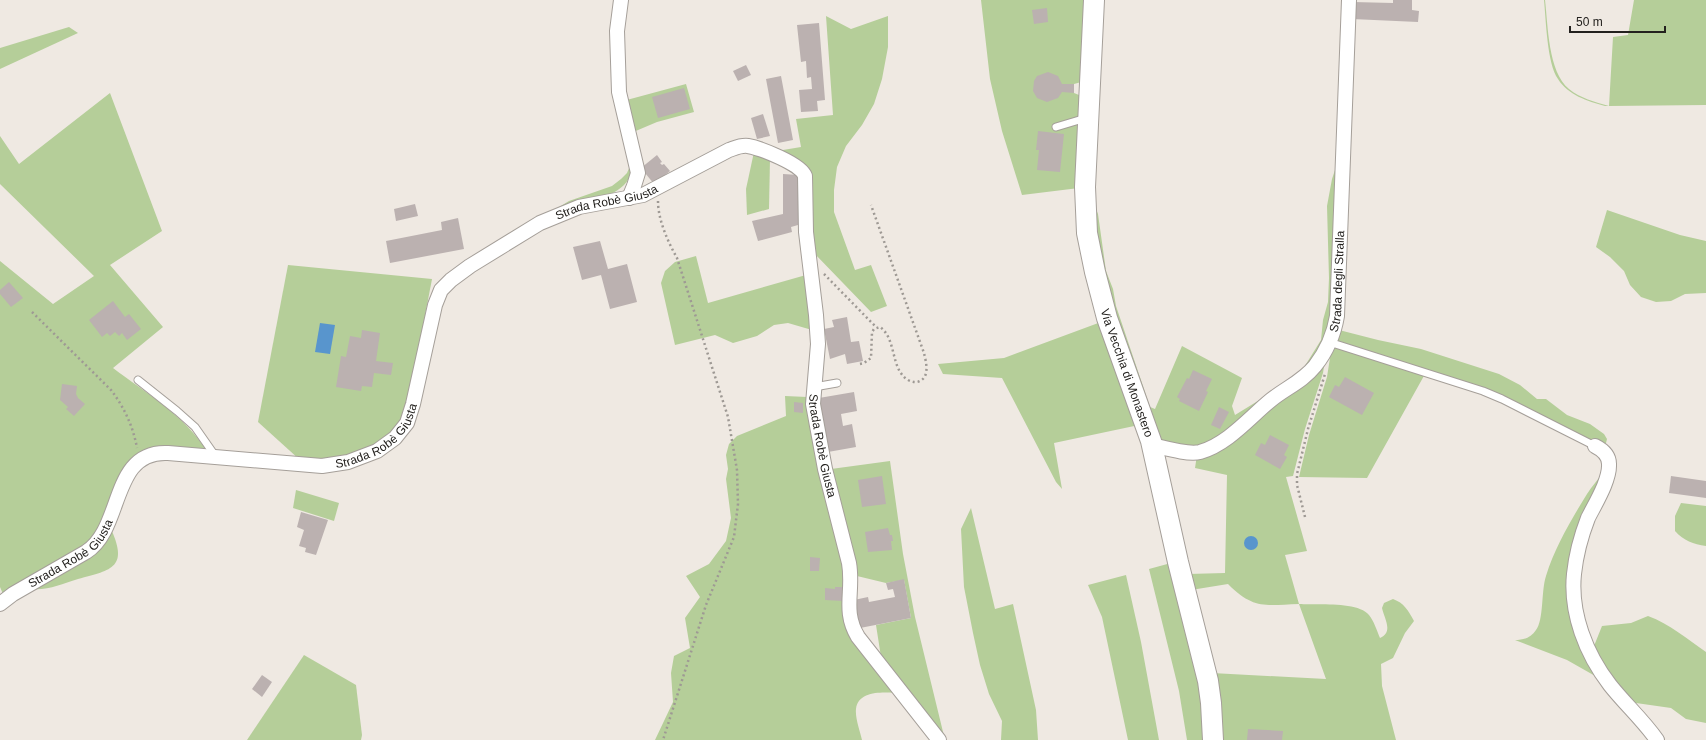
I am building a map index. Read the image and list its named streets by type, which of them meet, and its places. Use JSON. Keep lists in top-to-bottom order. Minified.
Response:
{"streets":{"street":["Strada Robè Giusta","Strada degli Stralla","Via Vecchia di Monastero"]},"crossings":[["Strada degli Stralla","Via Vecchia di Monastero"]],"scale_bar":"50 m"}
